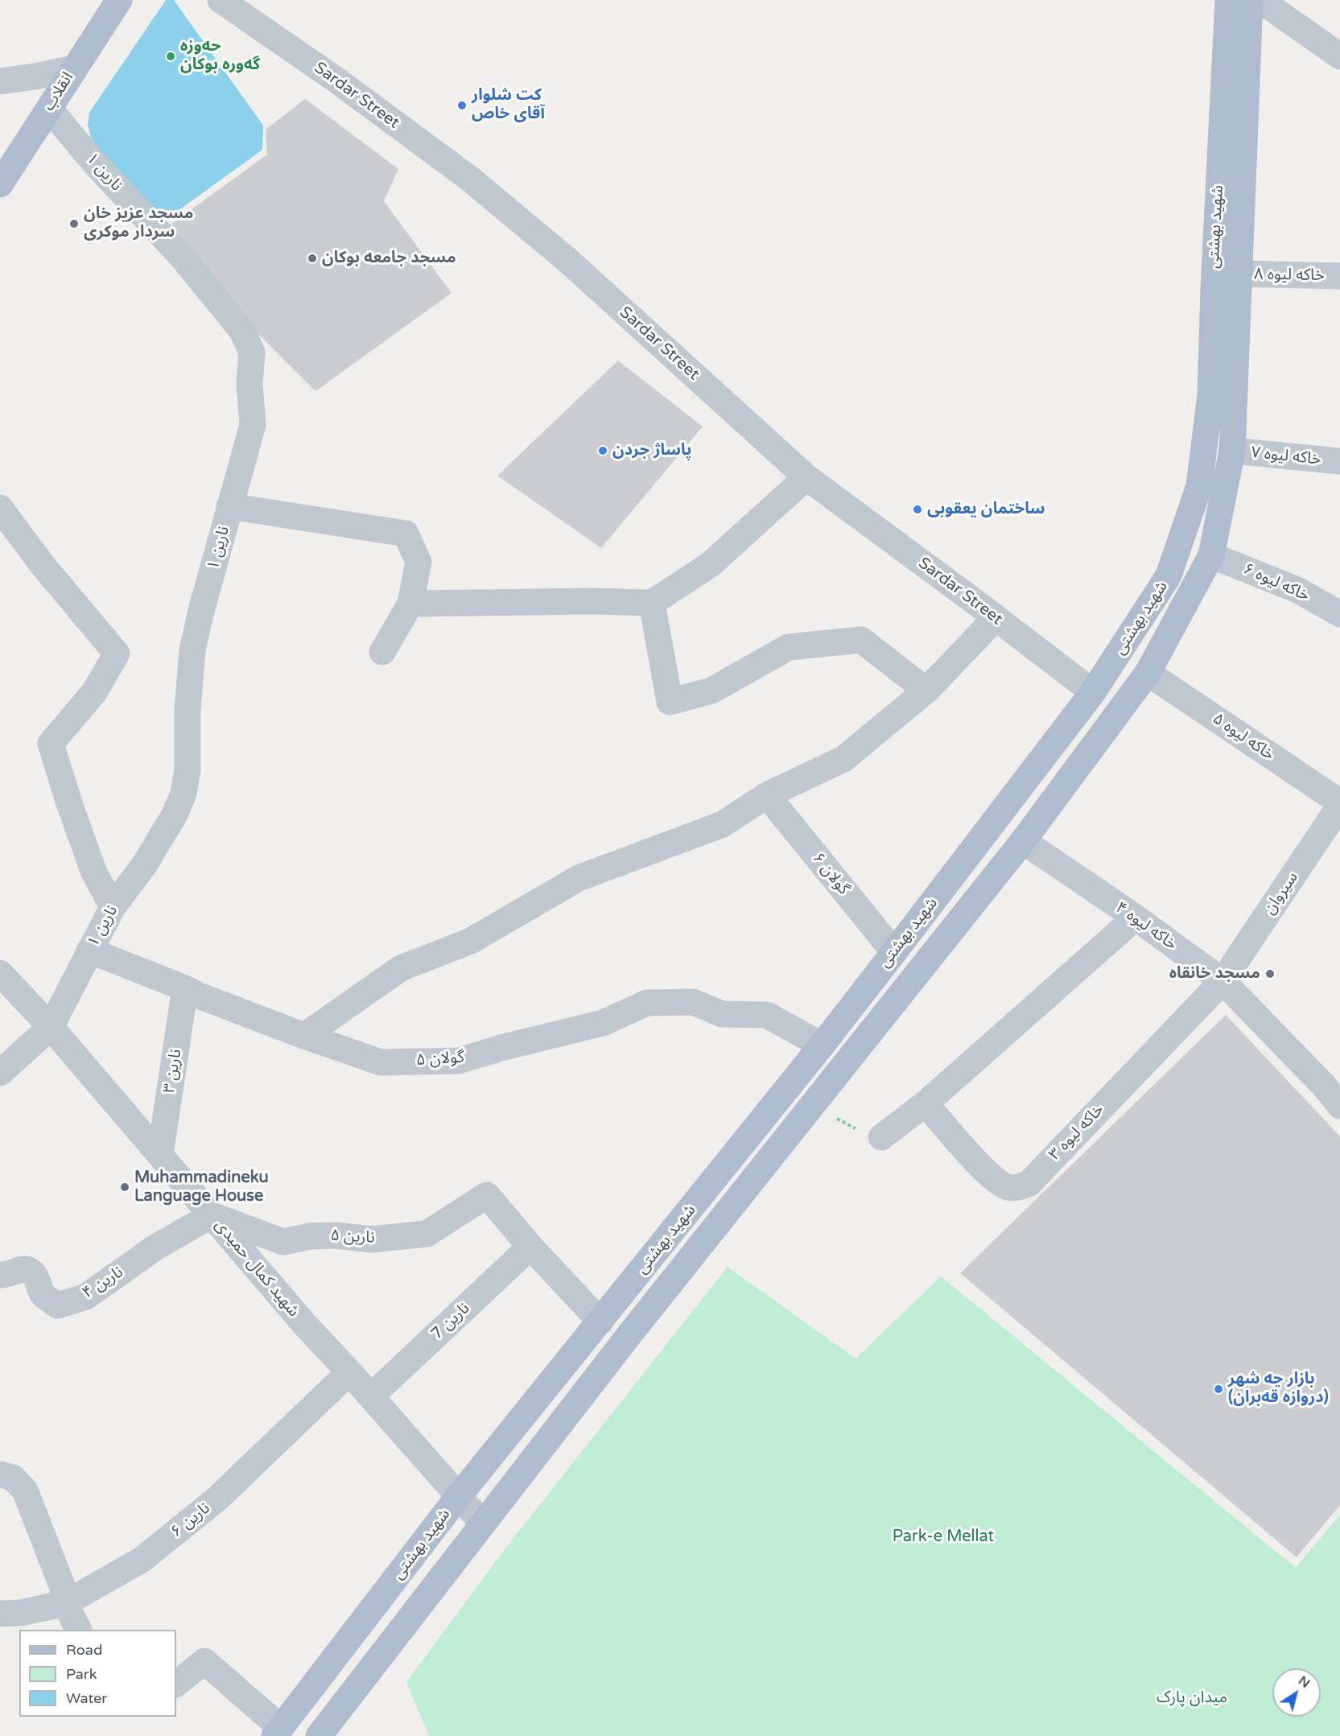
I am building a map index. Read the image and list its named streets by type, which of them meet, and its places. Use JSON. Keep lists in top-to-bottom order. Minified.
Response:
{"streets":{"main road":["انقلاب","شهید بهشتی"],"street":["Sardar Street","نارین ۱","خاکه لیوه ۸","خاکه لیوه ۷","خاکه لیوه ۶","خاکه لیوه ۵","گولان ۶","سیروان","خاکه لیوه ۴","گولان ۵","نارین ۳","خاکه لیوه ۳","نارین ۵","شهید کمال حمیدی","نارین ۴","نارین 7","نارین ۶"]},"crossings":[["انقلاب","نارین ۱"],["Sardar Street","شهید بهشتی"],["نارین ۱","گولان ۵"],["نارین ۱","شهید کمال حمیدی"],["شهید بهشتی","خاکه لیوه ۸"],["شهید بهشتی","خاکه لیوه ۷"],["شهید بهشتی","خاکه لیوه ۶"],["شهید بهشتی","خاکه لیوه ۵"],["شهید بهشتی","گولان ۶"],["شهید بهشتی","خاکه لیوه ۴"],["شهید بهشتی","گولان ۵"],["شهید بهشتی","شهید کمال حمیدی"],["خاکه لیوه ۵","سیروان"],["سیروان","خاکه لیوه ۴"],["سیروان","خاکه لیوه ۳"],["خاکه لیوه ۴","خاکه لیوه ۳"],["گولان ۵","نارین ۳"],["نارین ۳","شهید کمال حمیدی"],["نارین ۵","شهید کمال حمیدی"],["نارین ۵","نارین ۴"],["نارین ۵","نارین 7"],["شهید کمال حمیدی","نارین ۴"],["شهید کمال حمیدی","نارین 7"],["شهید کمال حمیدی","نارین ۶"]],"parks":["Park-e Mellat","میدان پارک"],"places":["حه‌وزه گه‌وره بوکان","کت شلوار آقای خاص","مسجد عزیز خان سردار موکری","مسجد جامعه بوکان","پاساژ جردن","ساختمان یعقوبی","مسجد خانقاه","Muhammadineku Language House","بازار چه شهر (دروازه قه‌بران)"],"legend":["Road","Park","Water"],"north":"top right"}
